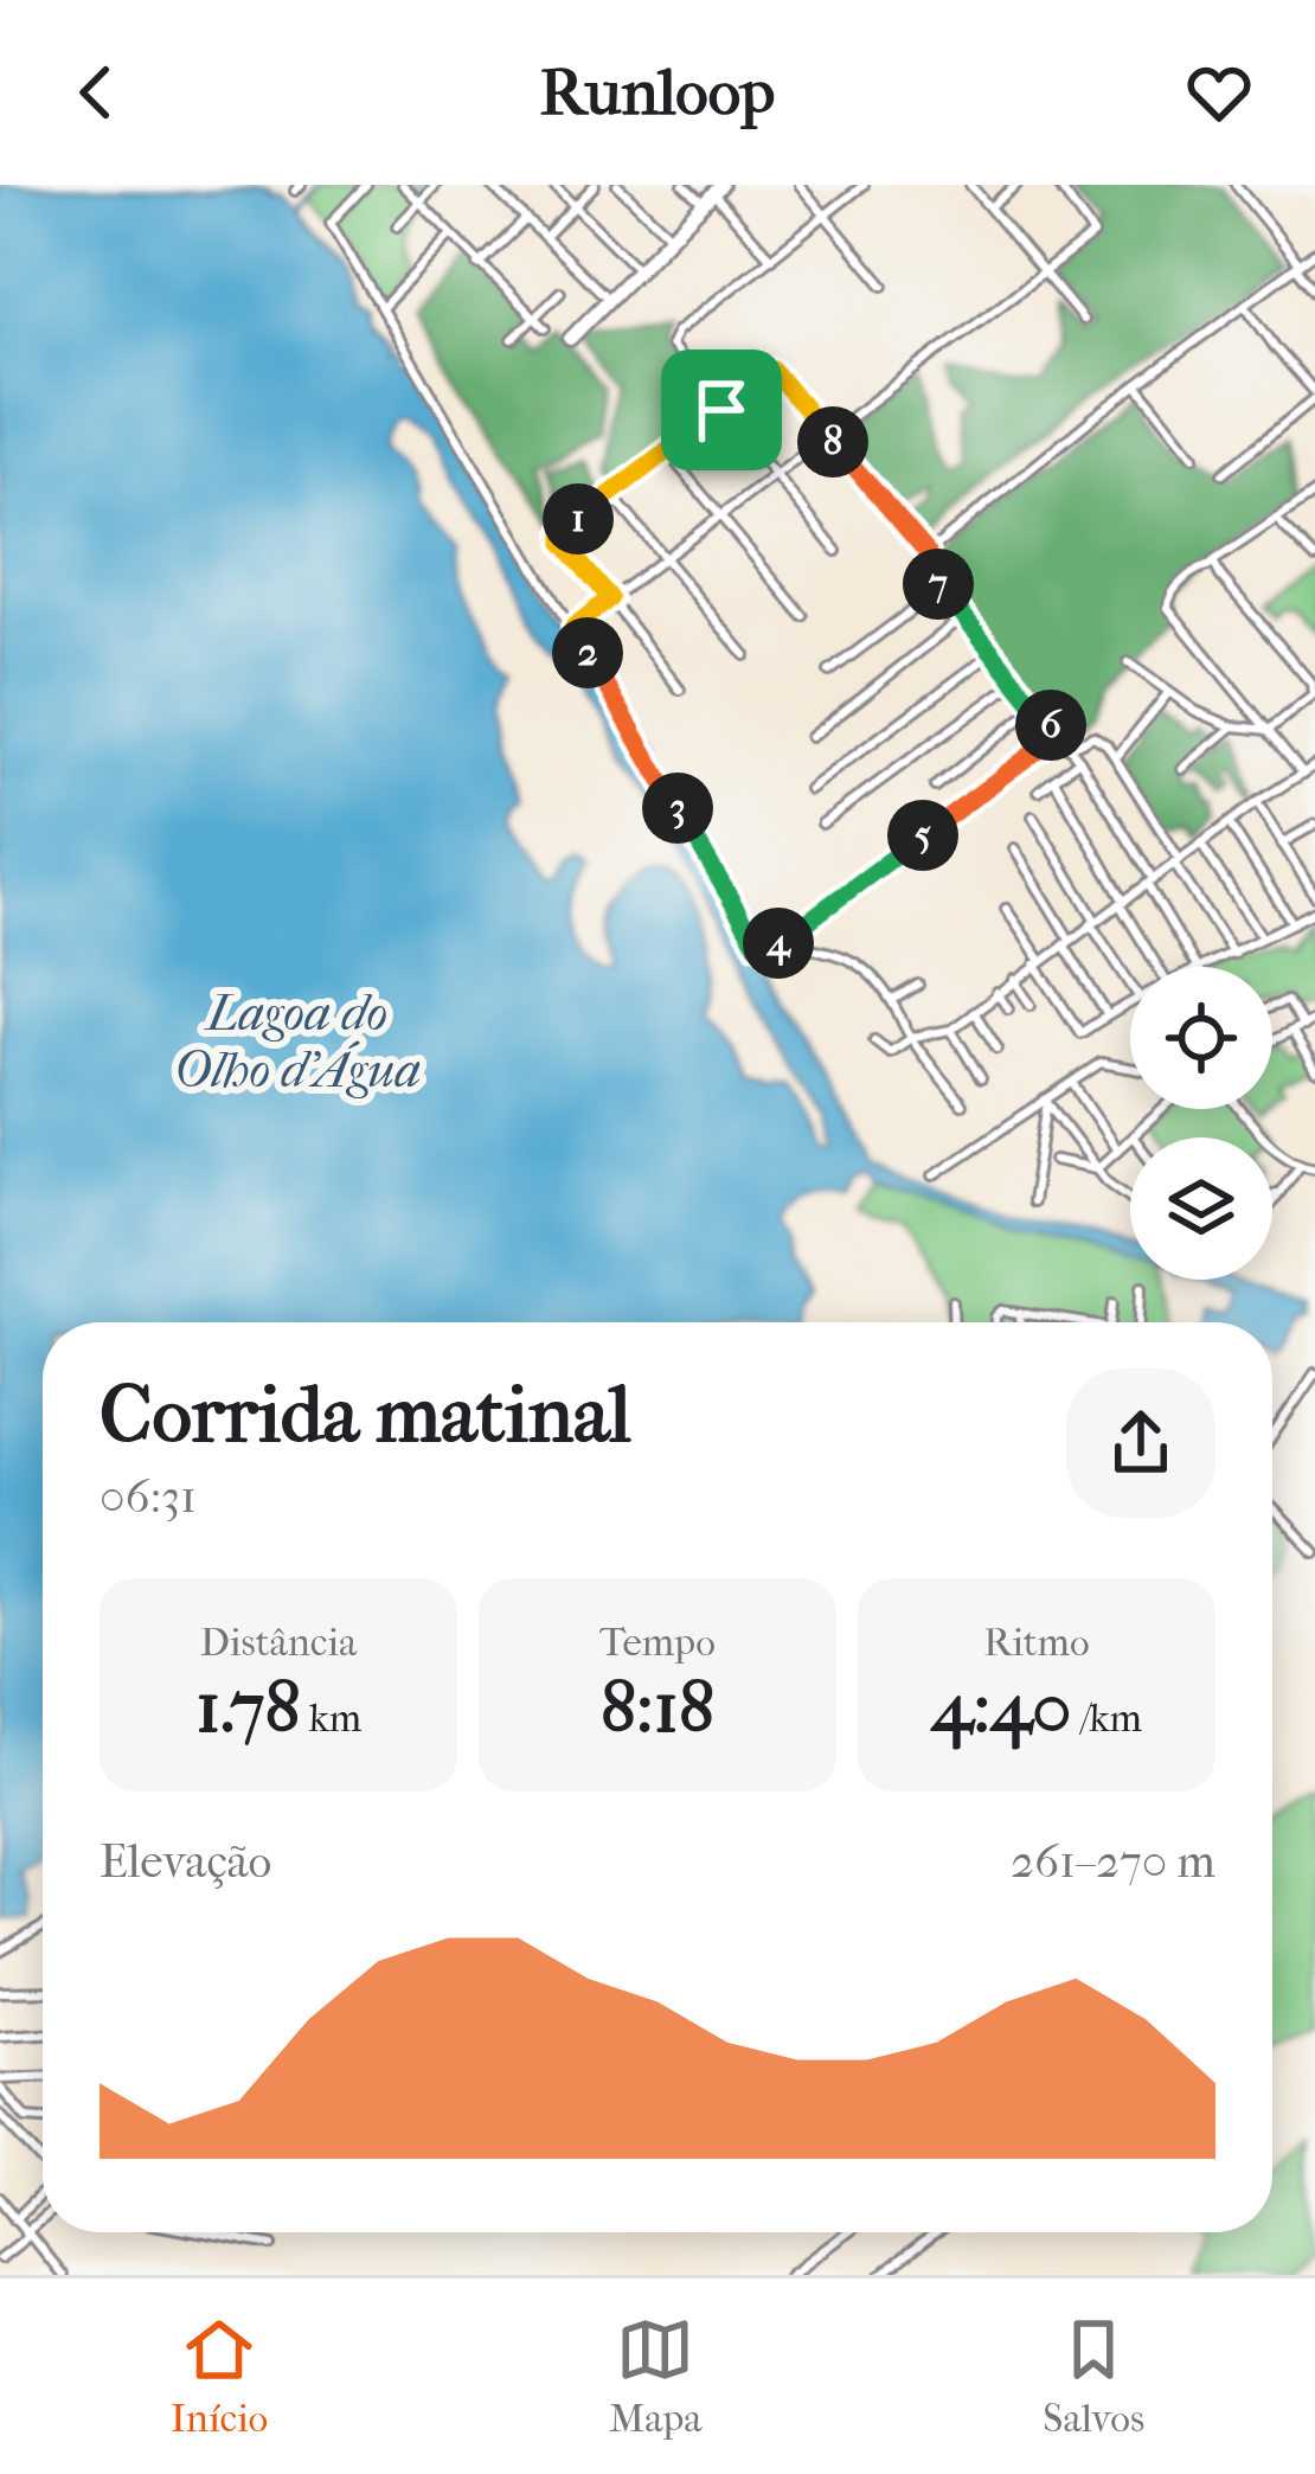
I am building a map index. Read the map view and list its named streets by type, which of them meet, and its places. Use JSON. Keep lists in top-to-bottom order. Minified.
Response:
{"water":["Lagoa do Olho d'Água"],"page":{"header":"Runloop","pins":["8","1","7","2","6","3","5","4"],"heading":["Corrida matinal","06:31"],"stats":[["Distância","1.78 km"],["Tempo","8:18"],["Ritmo","4:40 /km"]],"chart":["Elevação","261–270 m"],"tabs":["Início","Mapa","Salvos"]}}
